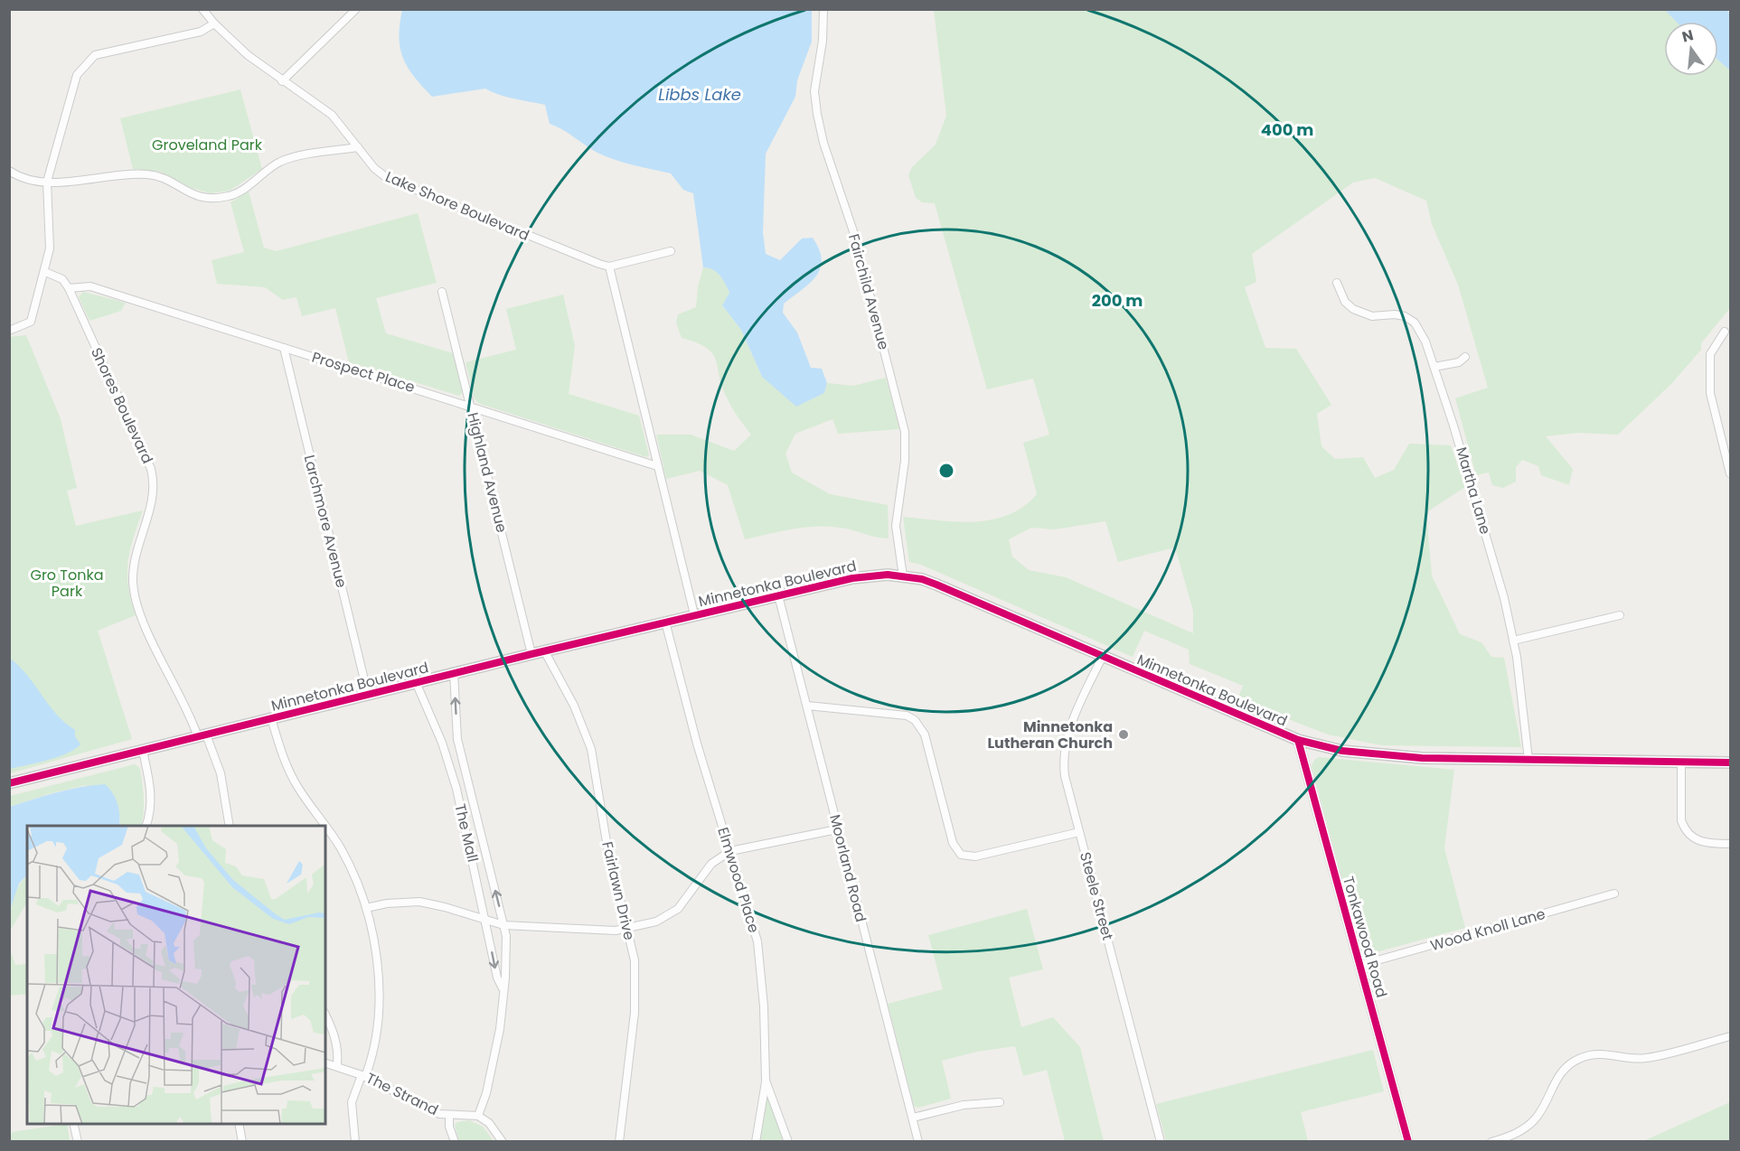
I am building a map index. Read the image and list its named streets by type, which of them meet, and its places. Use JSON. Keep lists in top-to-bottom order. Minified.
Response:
{"streets":{"main road":["Minnetonka Boulevard"],"street":["Lake Shore Boulevard","Fairchild Avenue","Prospect Place","Shores Boulevard","Highland Avenue","Martha Lane","Larchmore Avenue","The Mall","Moorland Road","Elmwood Place","Fairlawn Drive","Steele Street","Wood Knoll Lane","Tonkawood Road","The Strand"]},"crossings":[["Fairchild Avenue","Minnetonka Boulevard"],["Prospect Place","Shores Boulevard"],["Prospect Place","Highland Avenue"],["Prospect Place","Larchmore Avenue"],["Shores Boulevard","Minnetonka Boulevard"],["Highland Avenue","Minnetonka Boulevard"],["Martha Lane","Minnetonka Boulevard"],["Larchmore Avenue","Minnetonka Boulevard"],["Minnetonka Boulevard","The Mall"],["Minnetonka Boulevard","Moorland Road"],["Minnetonka Boulevard","Elmwood Place"],["Minnetonka Boulevard","Fairlawn Drive"],["Minnetonka Boulevard","Steele Street"],["Minnetonka Boulevard","Tonkawood Road"],["The Mall","The Strand"],["Wood Knoll Lane","Tonkawood Road"]],"water":["Libbs Lake"],"parks":["Groveland Park","Gro Tonka Park"],"places":["Minnetonka Lutheran Church"],"north":"top","rings":["400 m","200 m"]}
